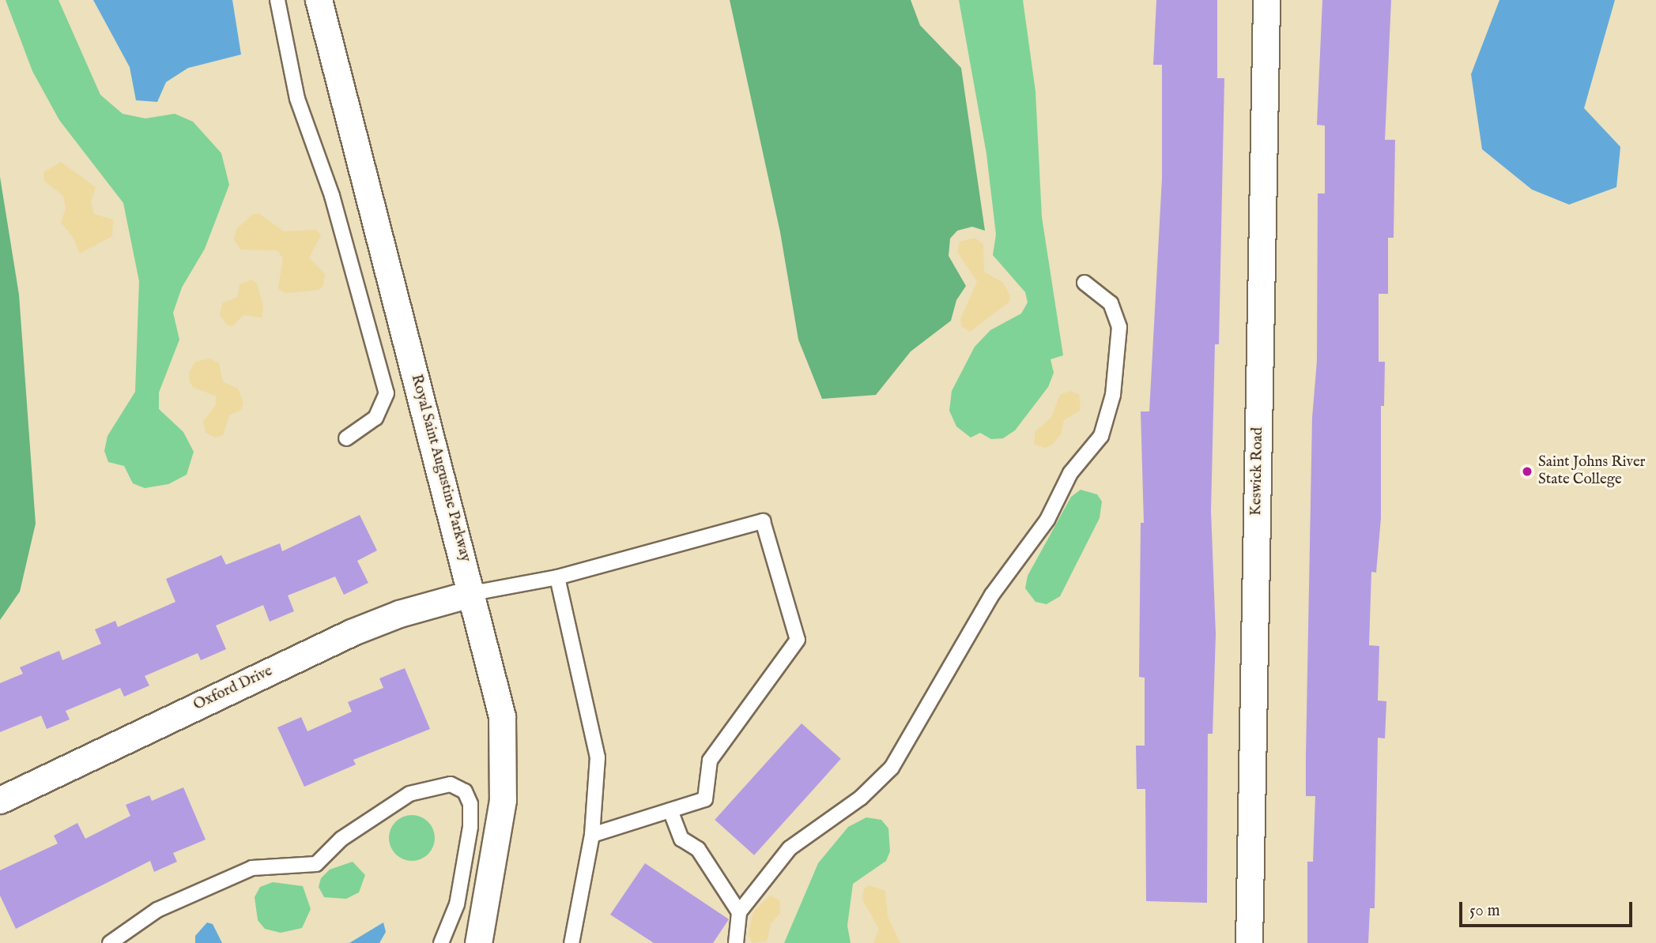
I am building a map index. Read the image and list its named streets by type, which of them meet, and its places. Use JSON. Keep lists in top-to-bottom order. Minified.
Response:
{"streets":{"street":["Royal Saint Augustine Parkway","Keswick Road","Oxford Drive"]},"crossings":[["Royal Saint Augustine Parkway","Oxford Drive"]],"places":["Saint Johns River State College"],"scale_bar":"50 m"}
